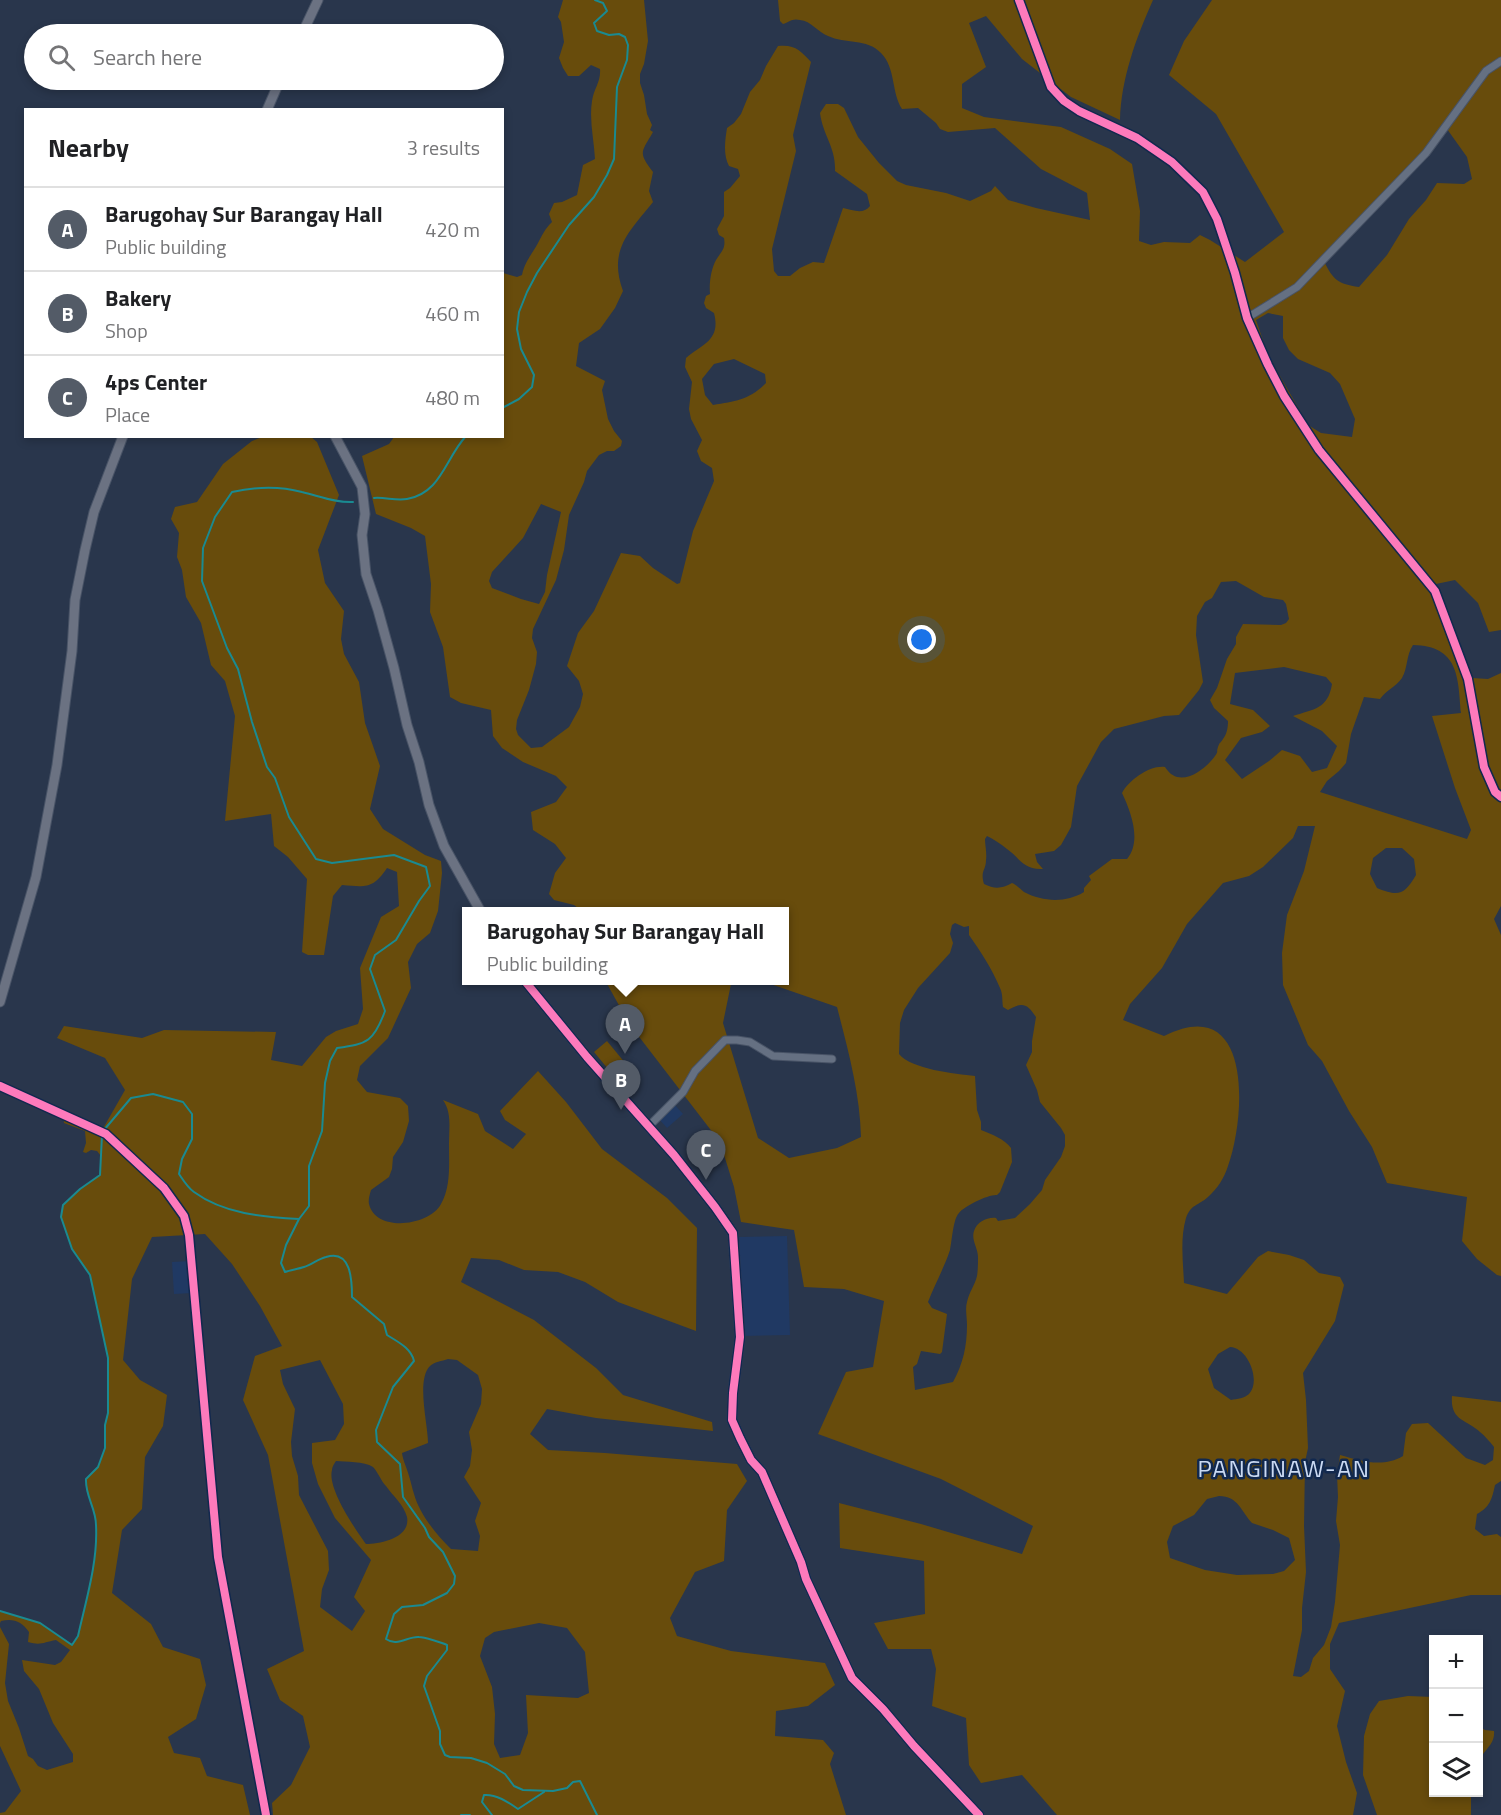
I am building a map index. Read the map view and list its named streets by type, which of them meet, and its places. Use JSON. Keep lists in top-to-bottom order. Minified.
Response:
{"districts":["PANGINAW-AN"],"page":{"search":"Search here","heading":["Nearby","3 results"],"list":[{"mark":"A","name":"Barugohay Sur Barangay Hall","note":"Public building","value":"420 m"},{"mark":"B","name":"Bakery","note":"Shop","value":"460 m"},{"mark":"C","name":"4ps Center","note":"Place","value":"480 m"}],"popup":["Barugohay Sur Barangay Hall","Public building"],"pins":["A","B","C"],"map_buttons":["+","−"]}}
